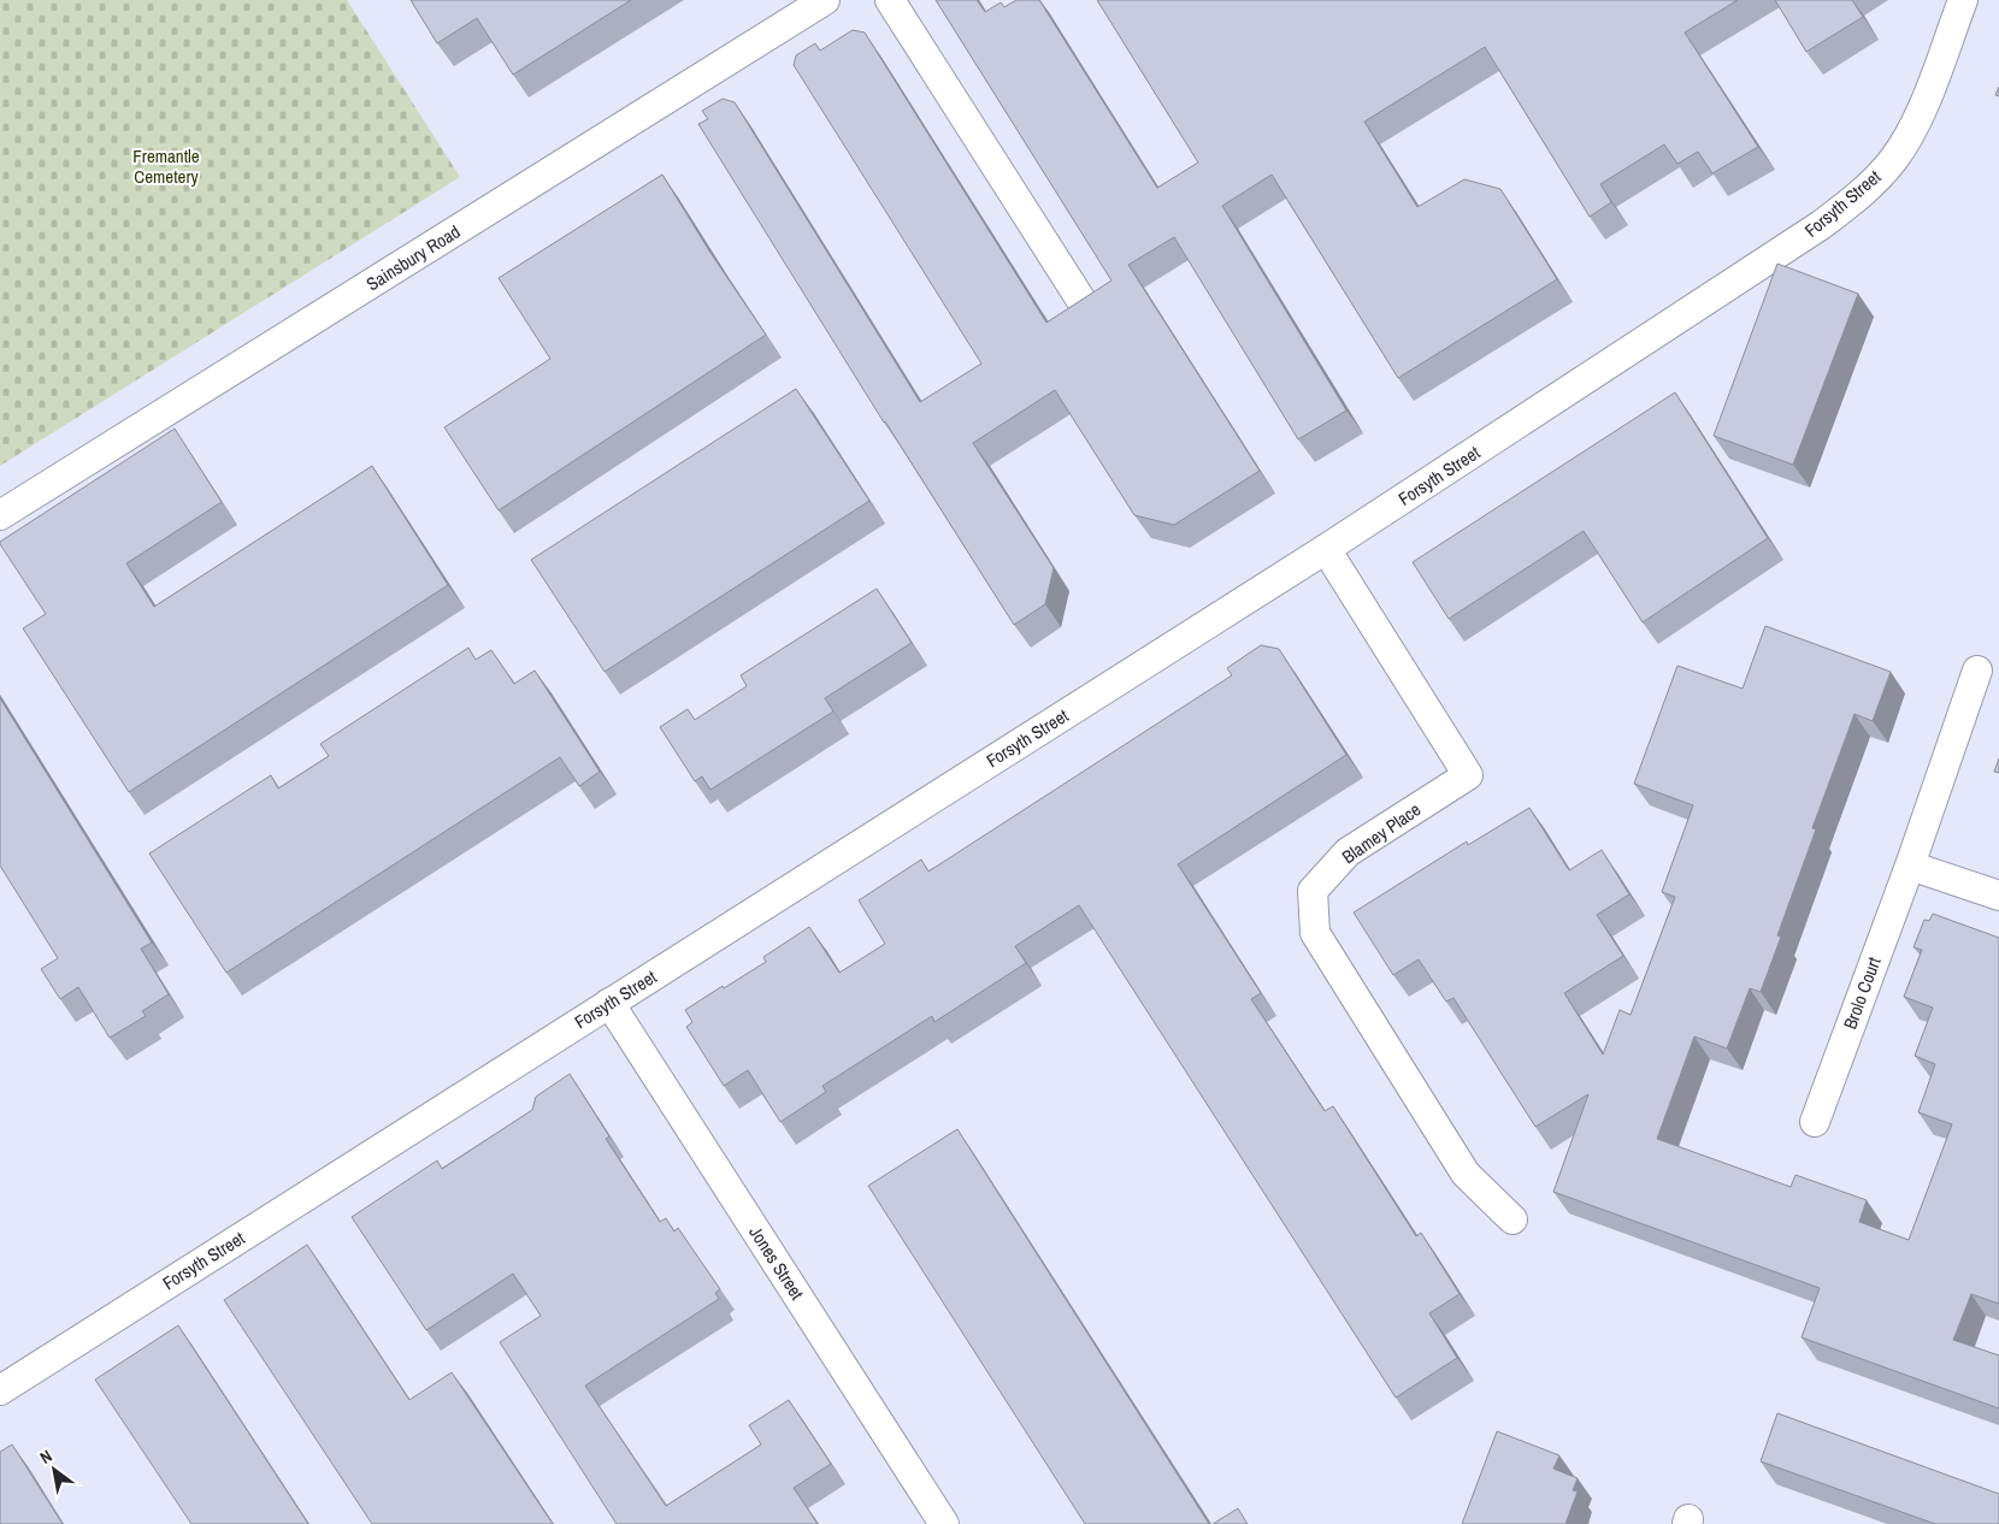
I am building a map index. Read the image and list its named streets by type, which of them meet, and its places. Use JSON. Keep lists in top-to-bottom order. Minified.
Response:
{"streets":{"street":["Forsyth Street","Sainsbury Road","Blamey Place","Brolo Court","Jones Street"]},"crossings":[["Forsyth Street","Blamey Place"],["Forsyth Street","Jones Street"]],"parks":["Fremantle Cemetery"],"north":"top left"}
